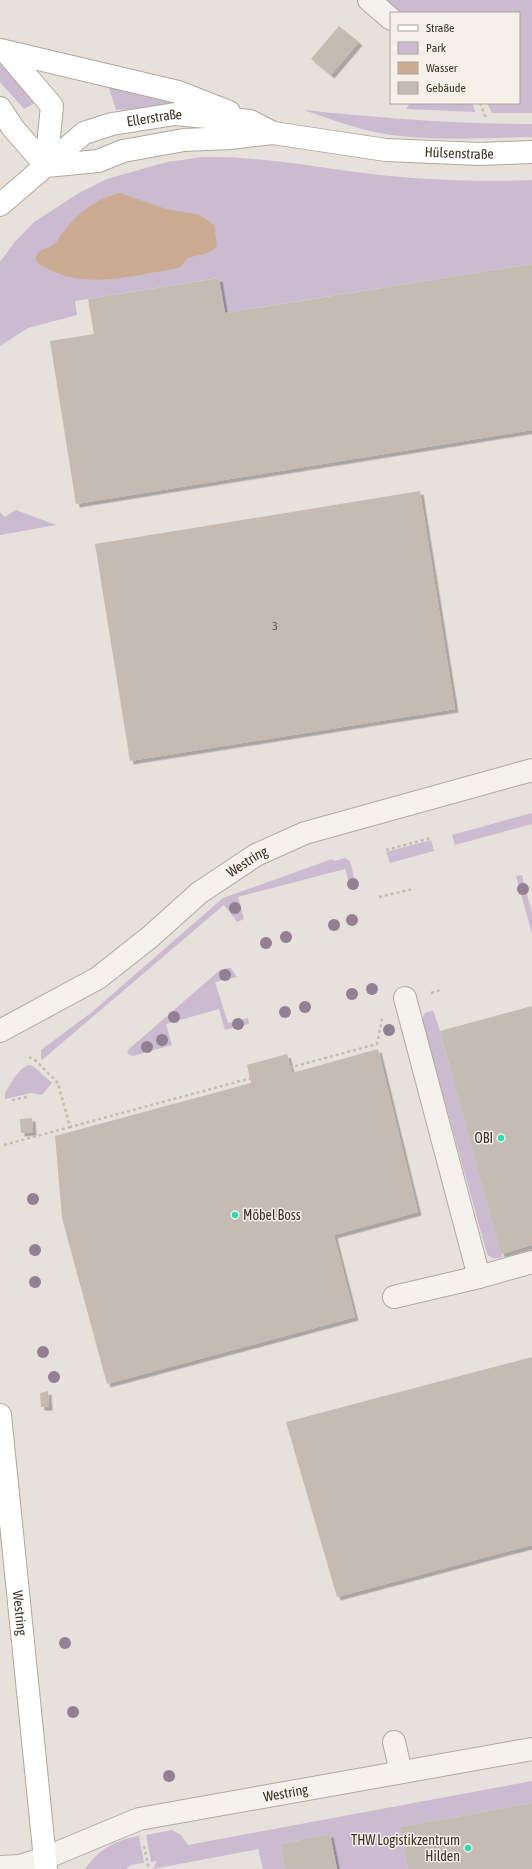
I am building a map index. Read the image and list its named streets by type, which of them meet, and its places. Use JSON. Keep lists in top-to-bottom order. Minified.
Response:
{"streets":{"main road":["Ellerstraße","Hülsenstraße","Westring"]},"crossings":[["Ellerstraße","Hülsenstraße"]],"places":["OBI","Möbel Boss","THW Logistikzentrum Hilden"],"house_numbers":["3"],"legend":["Straße","Park","Wasser","Gebäude"]}
